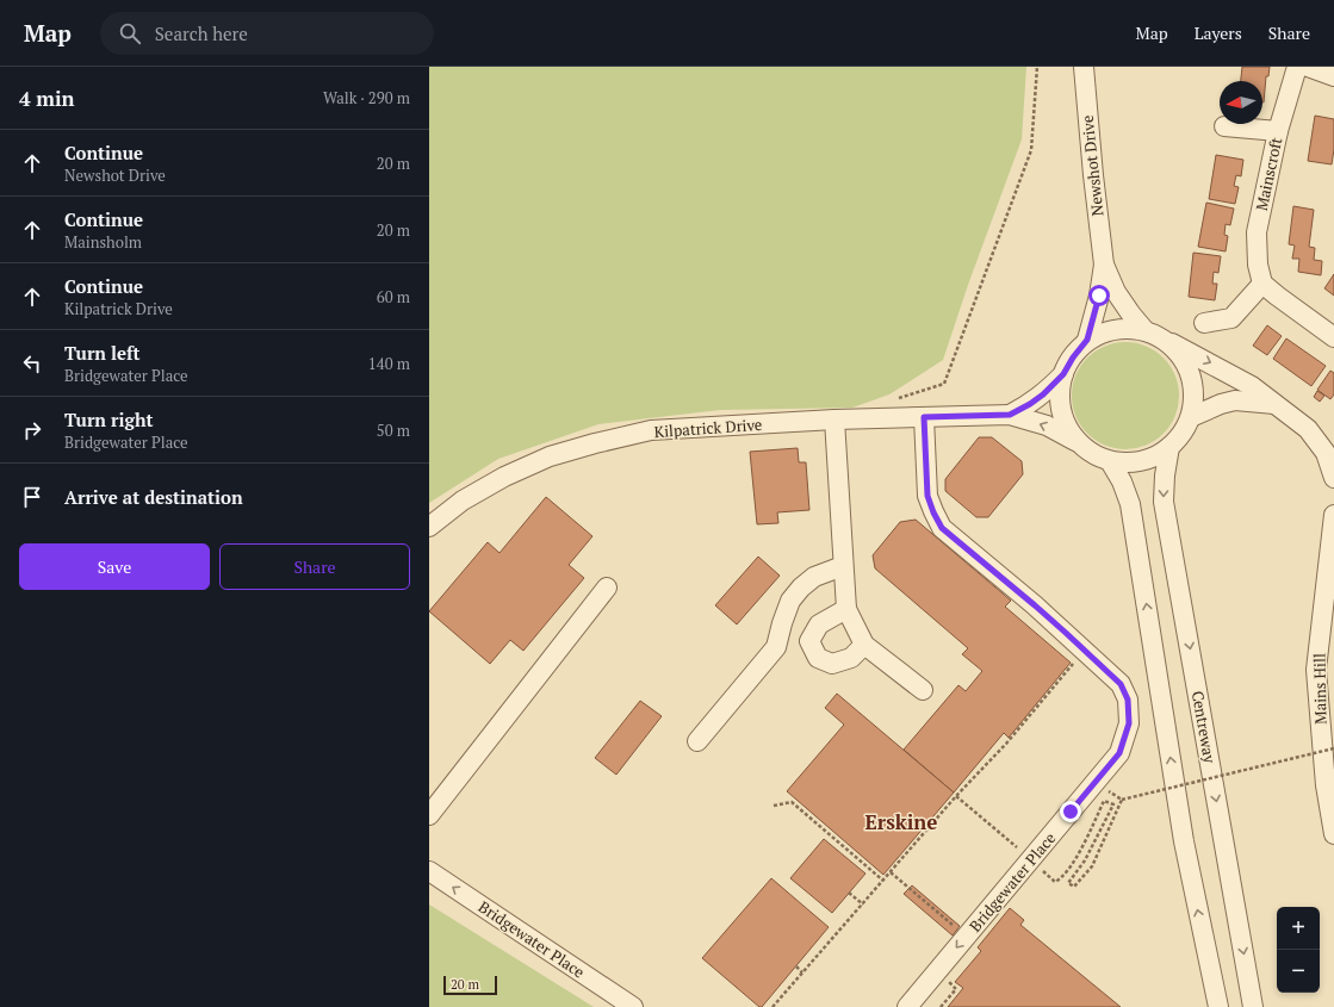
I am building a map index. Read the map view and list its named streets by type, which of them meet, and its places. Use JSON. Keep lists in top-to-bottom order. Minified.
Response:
{"streets":{"street":["Newshot Drive","Mainscroft","Kilpatrick Drive","Mains Hill","Centreway","Bridgewater Place"]},"crossings":[["Newshot Drive","Kilpatrick Drive"],["Newshot Drive","Centreway"],["Kilpatrick Drive","Centreway"],["Kilpatrick Drive","Bridgewater Place"]],"districts":["Erskine"],"scale_bar":"20 m","north":"left","page":{"header":"Map","search":"Search here","nav":["Map","Layers","Share"],"heading":["4 min","Walk · 290 m"],"list":[["Continue","Newshot Drive","20 m"],["Continue","Mainsholm","20 m"],["Continue","Kilpatrick Drive","60 m"],["Turn left","Bridgewater Place","140 m"],["Turn right","Bridgewater Place","50 m"],"Arrive at destination"],"buttons":["Save","Share"],"map_buttons":["+","−"],"scale":"20 m"}}
